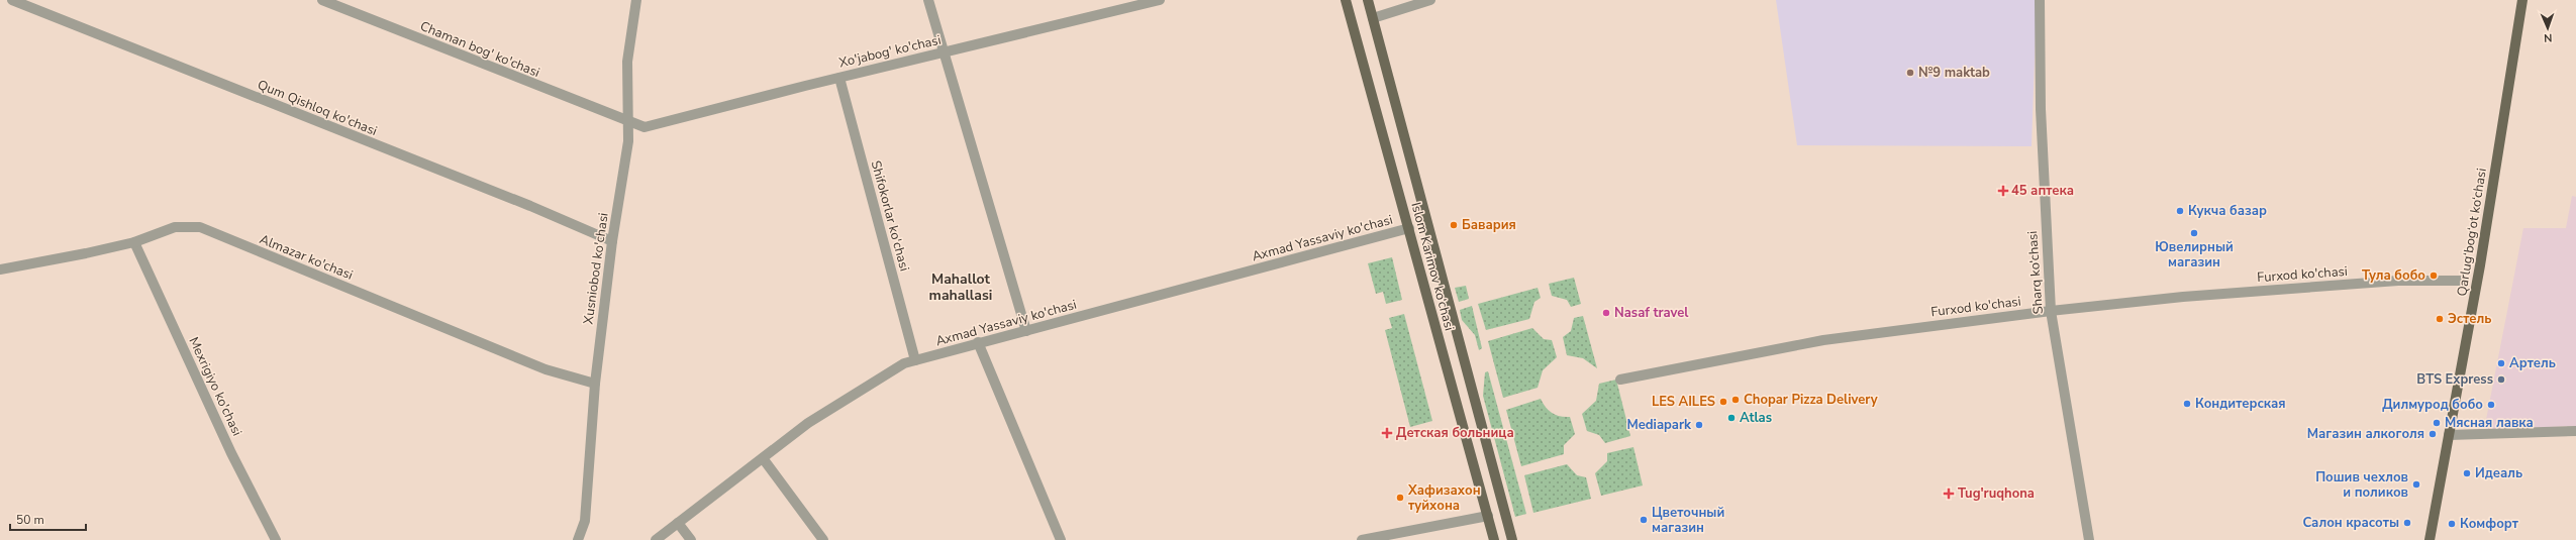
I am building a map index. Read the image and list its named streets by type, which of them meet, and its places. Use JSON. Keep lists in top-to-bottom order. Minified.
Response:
{"streets":{"main road":["Qarlug‘bog‘ot ko‘chasi","Islom Karimov ko‘chasi"],"street":["Chaman bog' ko'chasi","Xo'jabog' ko'chasi","Qum Qishloq ko'chasi","Shifokorlar ko'chasi","Axmad Yassaviy ko'chasi","Almazar ko'chasi","Xusniobod ko'chasi","Sharq ko‘chasi","Furxod ko'chasi","Mexrigiyo ko'chasi"]},"crossings":[["Chaman bog' ko'chasi","Xo'jabog' ko'chasi"],["Chaman bog' ko'chasi","Xusniobod ko'chasi"],["Xo'jabog' ko'chasi","Shifokorlar ko'chasi"],["Xo'jabog' ko'chasi","Xusniobod ko'chasi"],["Qum Qishloq ko'chasi","Xusniobod ko'chasi"],["Shifokorlar ko'chasi","Axmad Yassaviy ko'chasi"],["Axmad Yassaviy ko'chasi","Islom Karimov ko‘chasi"],["Almazar ko'chasi","Xusniobod ko'chasi"],["Almazar ko'chasi","Mexrigiyo ko'chasi"],["Sharq ko‘chasi","Furxod ko'chasi"]],"districts":["Mahallot mahallasi"],"places":{"other":["№9 maktab","Кукча базар","Бавария","Ювелирный магазин","Тула бобо","Nasaf travel","Эстель","Артель","BTS Express","Chopar Pizza Delivery","LES AILES","Кондитерская","Дилмурод бобо","Atlas","Мясная лавка","Mediapark","Магазин алкоголя","Идеаль","Пошив чехлов и поликов","Хафизахон туйхона","Цветочный магазин","Салон красоты","Комфорт"],"health":["45 аптека","Детская больница","Tug'ruqhona"]},"scale_bar":"50 m","north":"bottom"}
